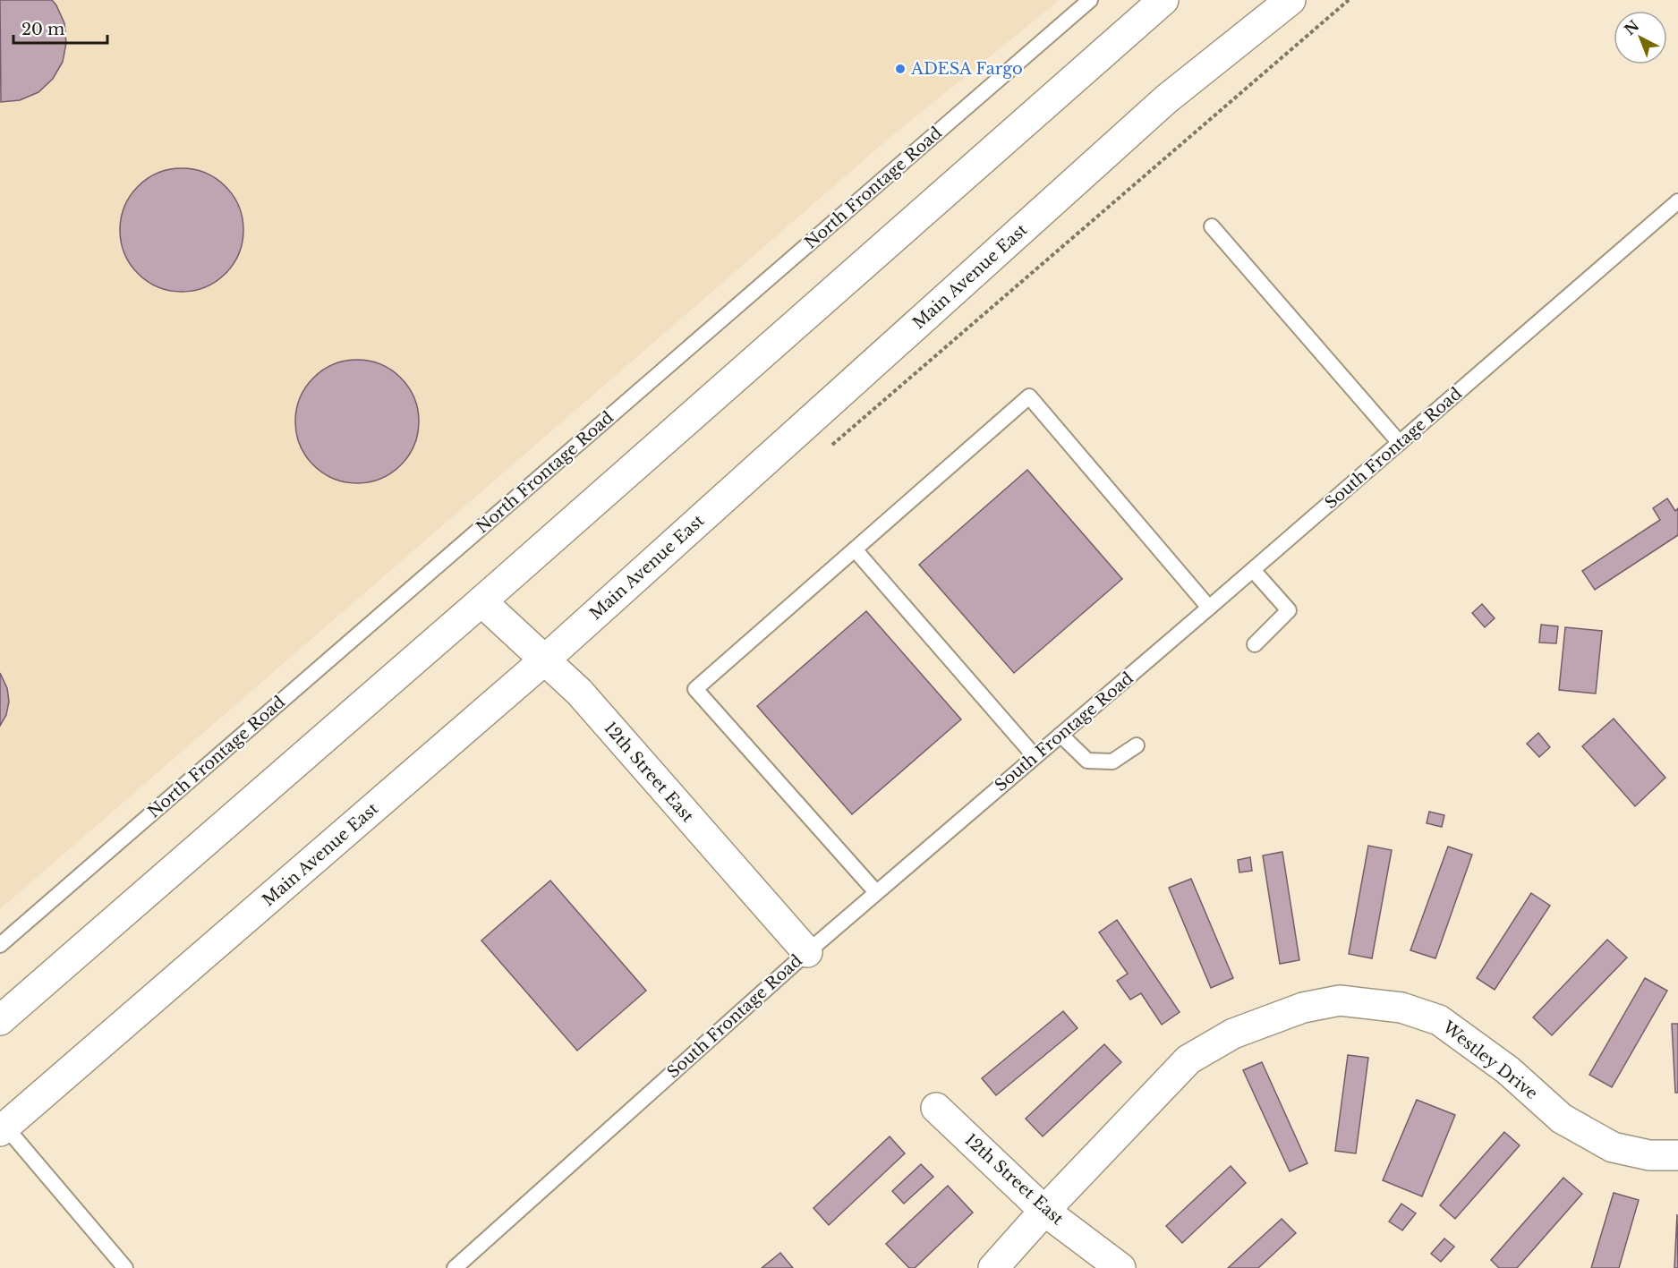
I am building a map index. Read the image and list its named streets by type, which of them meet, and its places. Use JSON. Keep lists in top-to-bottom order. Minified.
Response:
{"streets":{"main road":["Main Avenue East","12th Street East","Westley Drive"],"lane":["North Frontage Road","South Frontage Road"]},"crossings":[["Main Avenue East","12th Street East"],["South Frontage Road","12th Street East"],["12th Street East","Westley Drive"]],"places":["ADESA Fargo"],"scale_bar":"20 m","north":"top left"}
